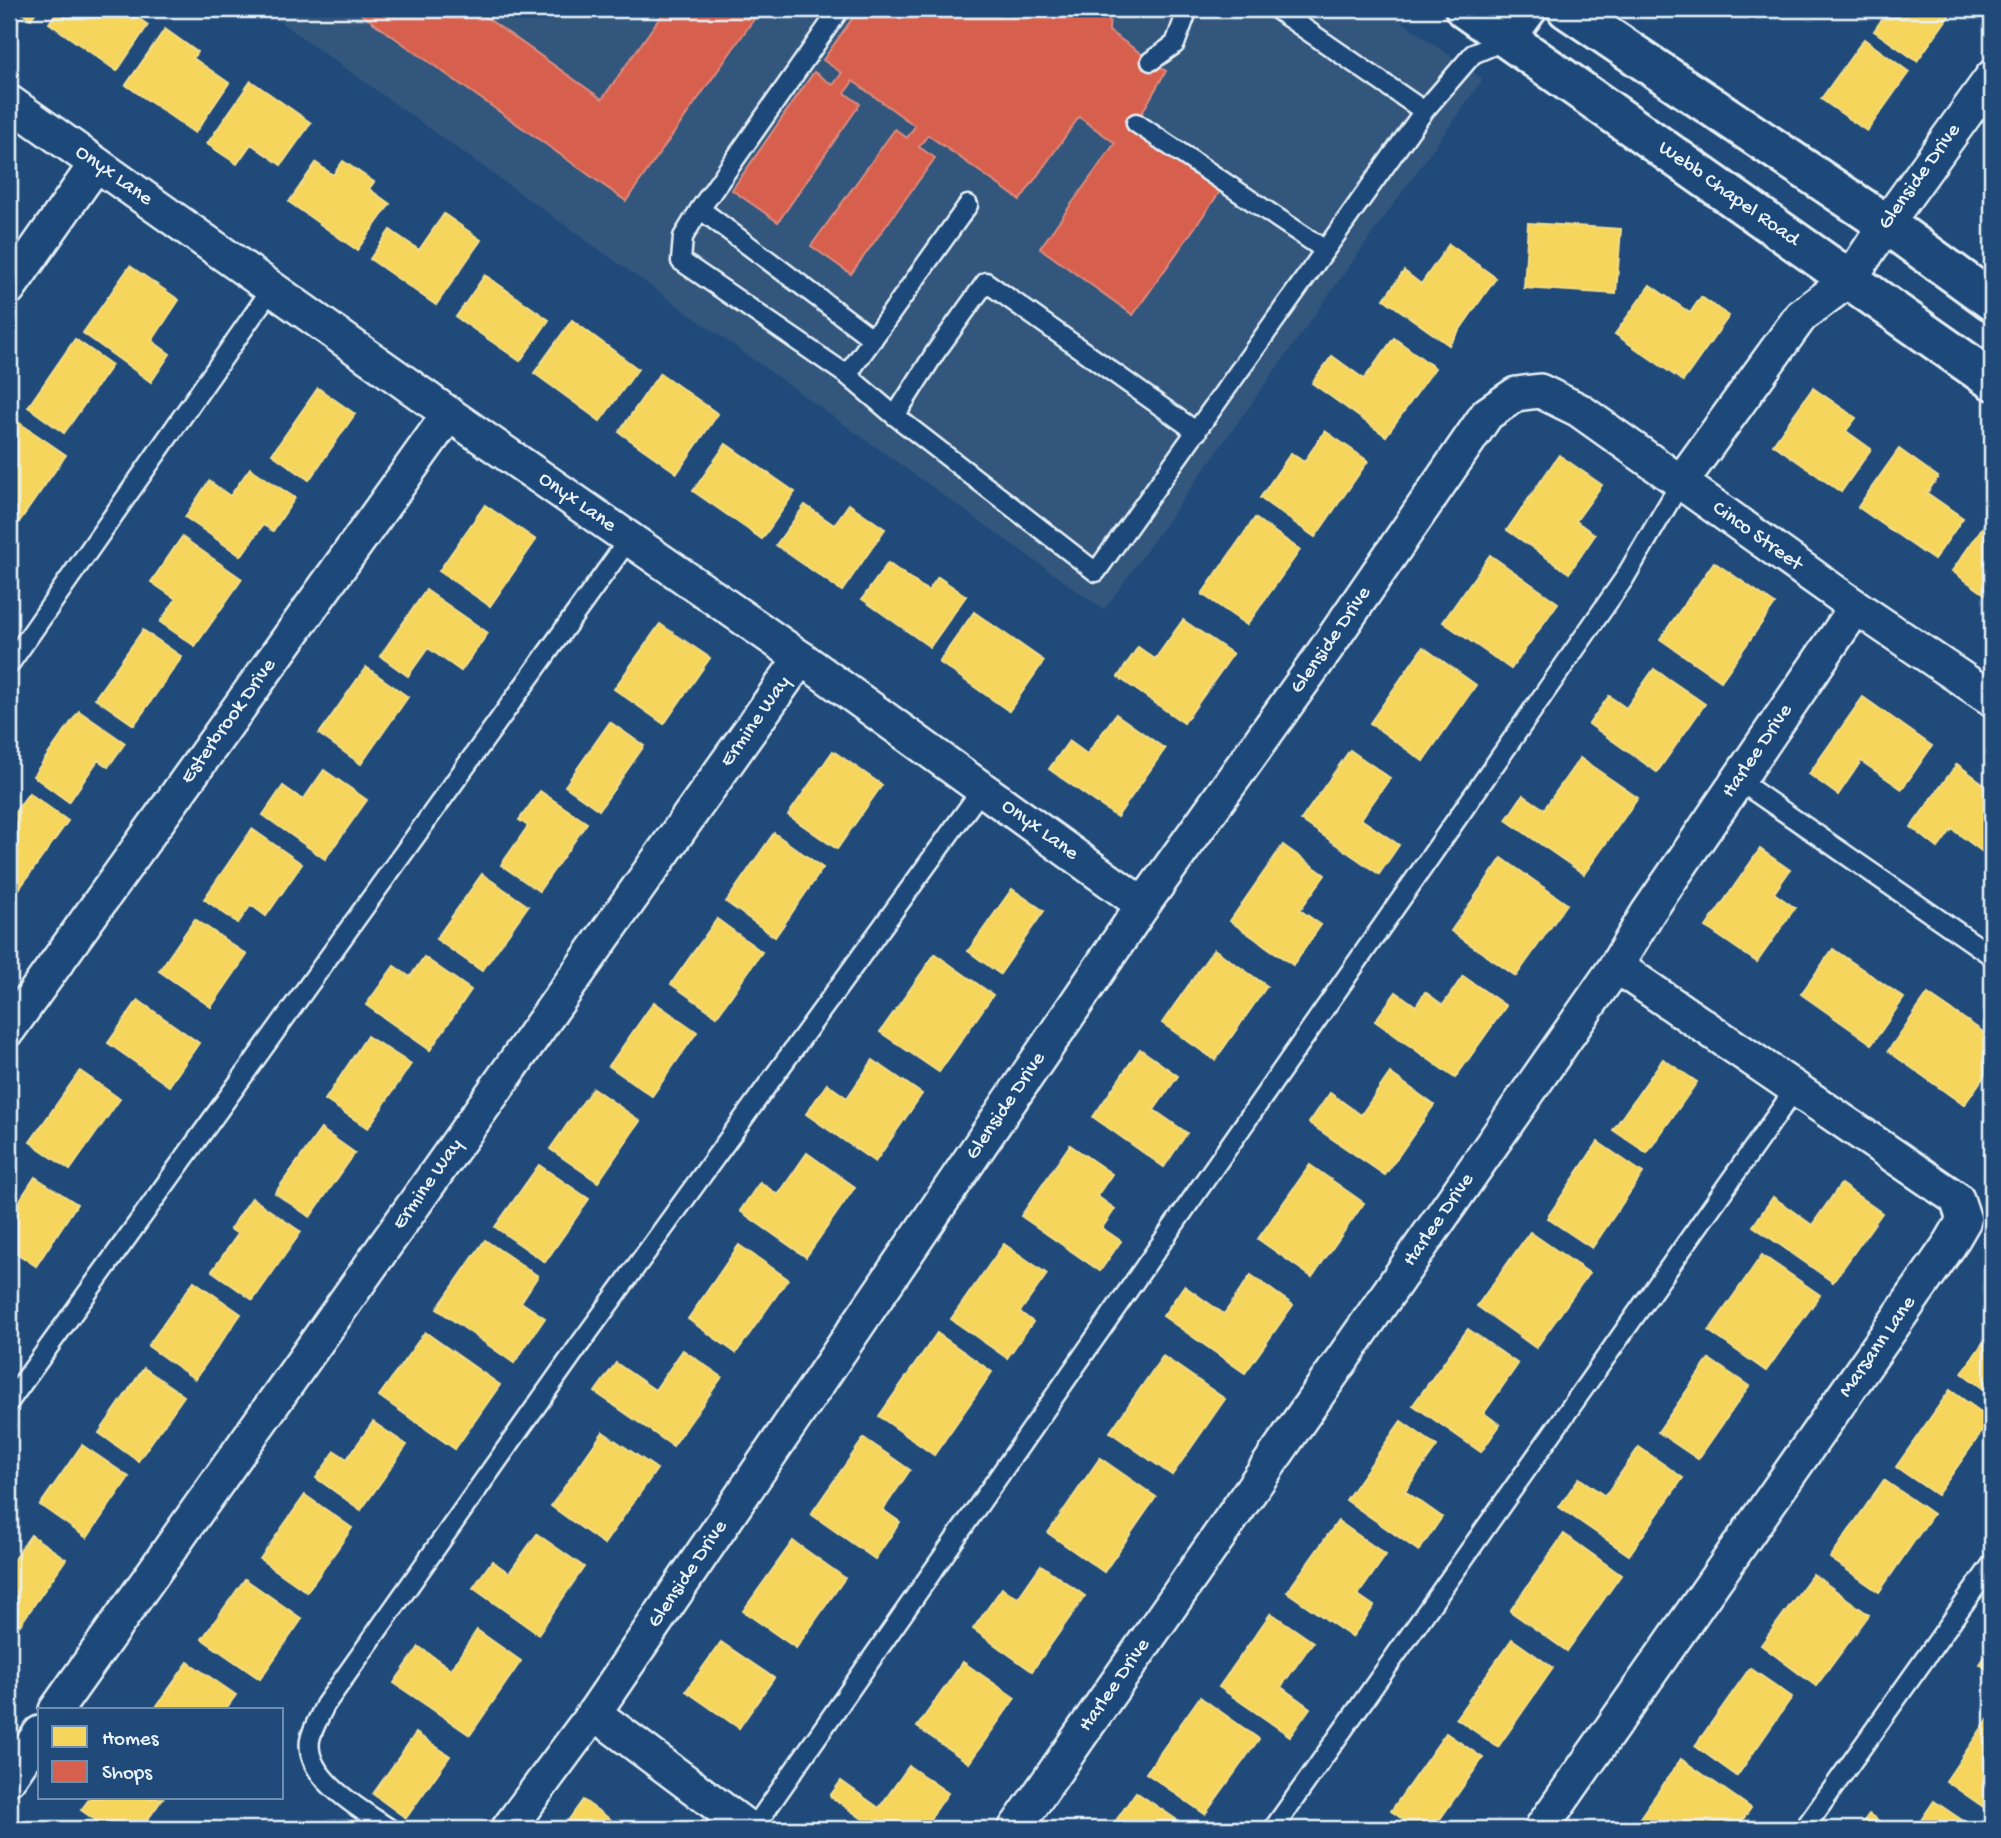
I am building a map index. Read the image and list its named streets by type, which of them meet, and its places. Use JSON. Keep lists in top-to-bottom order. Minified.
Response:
{"streets":{"main road":["Webb Chapel Road"],"street":["Onyx Lane","Glenside Drive","Cinco Street","Ermine Way","Esterbrook Drive","Harlee Drive","Marsann Lane"]},"crossings":[["Onyx Lane","Glenside Drive"],["Onyx Lane","Ermine Way"],["Onyx Lane","Esterbrook Drive"],["Glenside Drive","Webb Chapel Road"],["Glenside Drive","Cinco Street"],["Cinco Street","Harlee Drive"],["Harlee Drive","Marsann Lane"]],"legend":["Homes","Shops"]}
